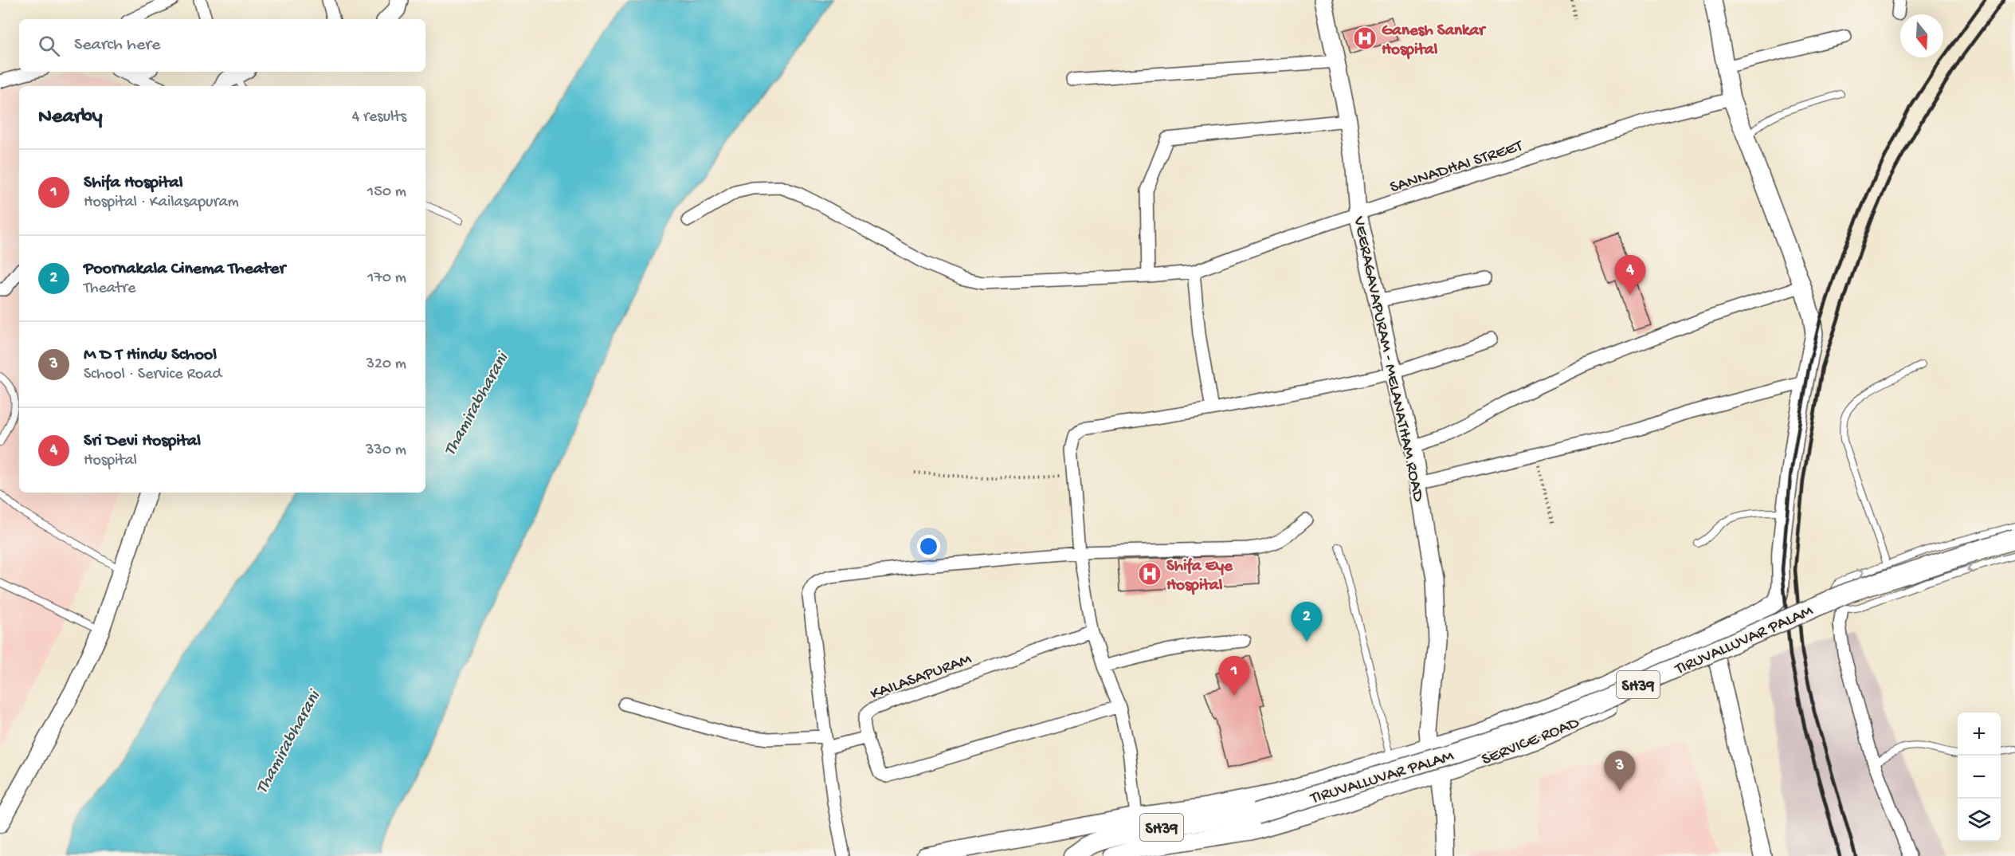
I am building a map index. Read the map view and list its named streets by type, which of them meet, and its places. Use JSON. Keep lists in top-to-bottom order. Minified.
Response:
{"streets":{"main road":["VEERAGAVAPURAM - MELANATHAM ROAD","TIRUVALLUVAR PALAM","SH39","SERVICE ROAD"],"street":["SANNADHAI STREET","KAILASAPURAM"]},"crossings":[["SANNADHAI STREET","VEERAGAVAPURAM - MELANATHAM ROAD"],["VEERAGAVAPURAM - MELANATHAM ROAD","SERVICE ROAD"]],"water":["Thamirabharani"],"places":{"hospital":["Ganesh Sankar Hospital","Shifa Eye Hospital"]},"north":"bottom","page":{"search":"Search here","heading":["Nearby","4 results"],"list":[{"mark":"1","name":"Shifa Hospital","note":"Hospital · Kailasapuram","value":"150 m"},{"mark":"2","name":"Poornakala Cinema Theater","note":"Theatre","value":"170 m"},{"mark":"3","name":"M D T Hindu School","note":"School · Service Road","value":"320 m"},{"mark":"4","name":"Sri Devi Hospital","note":"Hospital","value":"330 m"}],"pins":["4","2","1","3"],"map_buttons":["+","−"]}}
